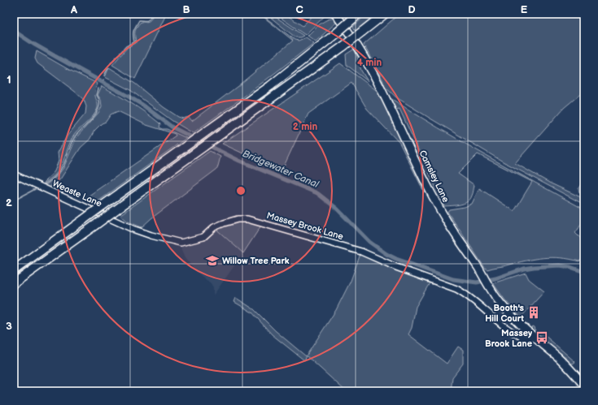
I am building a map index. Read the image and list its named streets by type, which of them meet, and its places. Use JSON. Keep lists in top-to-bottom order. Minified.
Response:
{"streets":{"main road":["Camsley Lane"],"street":["Weaste Lane","Massey Brook Lane"]},"crossings":[["Camsley Lane","Massey Brook Lane"],["Weaste Lane","Massey Brook Lane"]],"water":["Bridgewater Canal"],"places":{"school or university":["Willow Tree Park"],"building":["Booth's Hill Court"],"bus stop":["Massey Brook Lane"]},"grid":{"columns":["A","B","C","D","E"],"rows":["1","2","3"]},"rings":["4 min","2 min"]}
